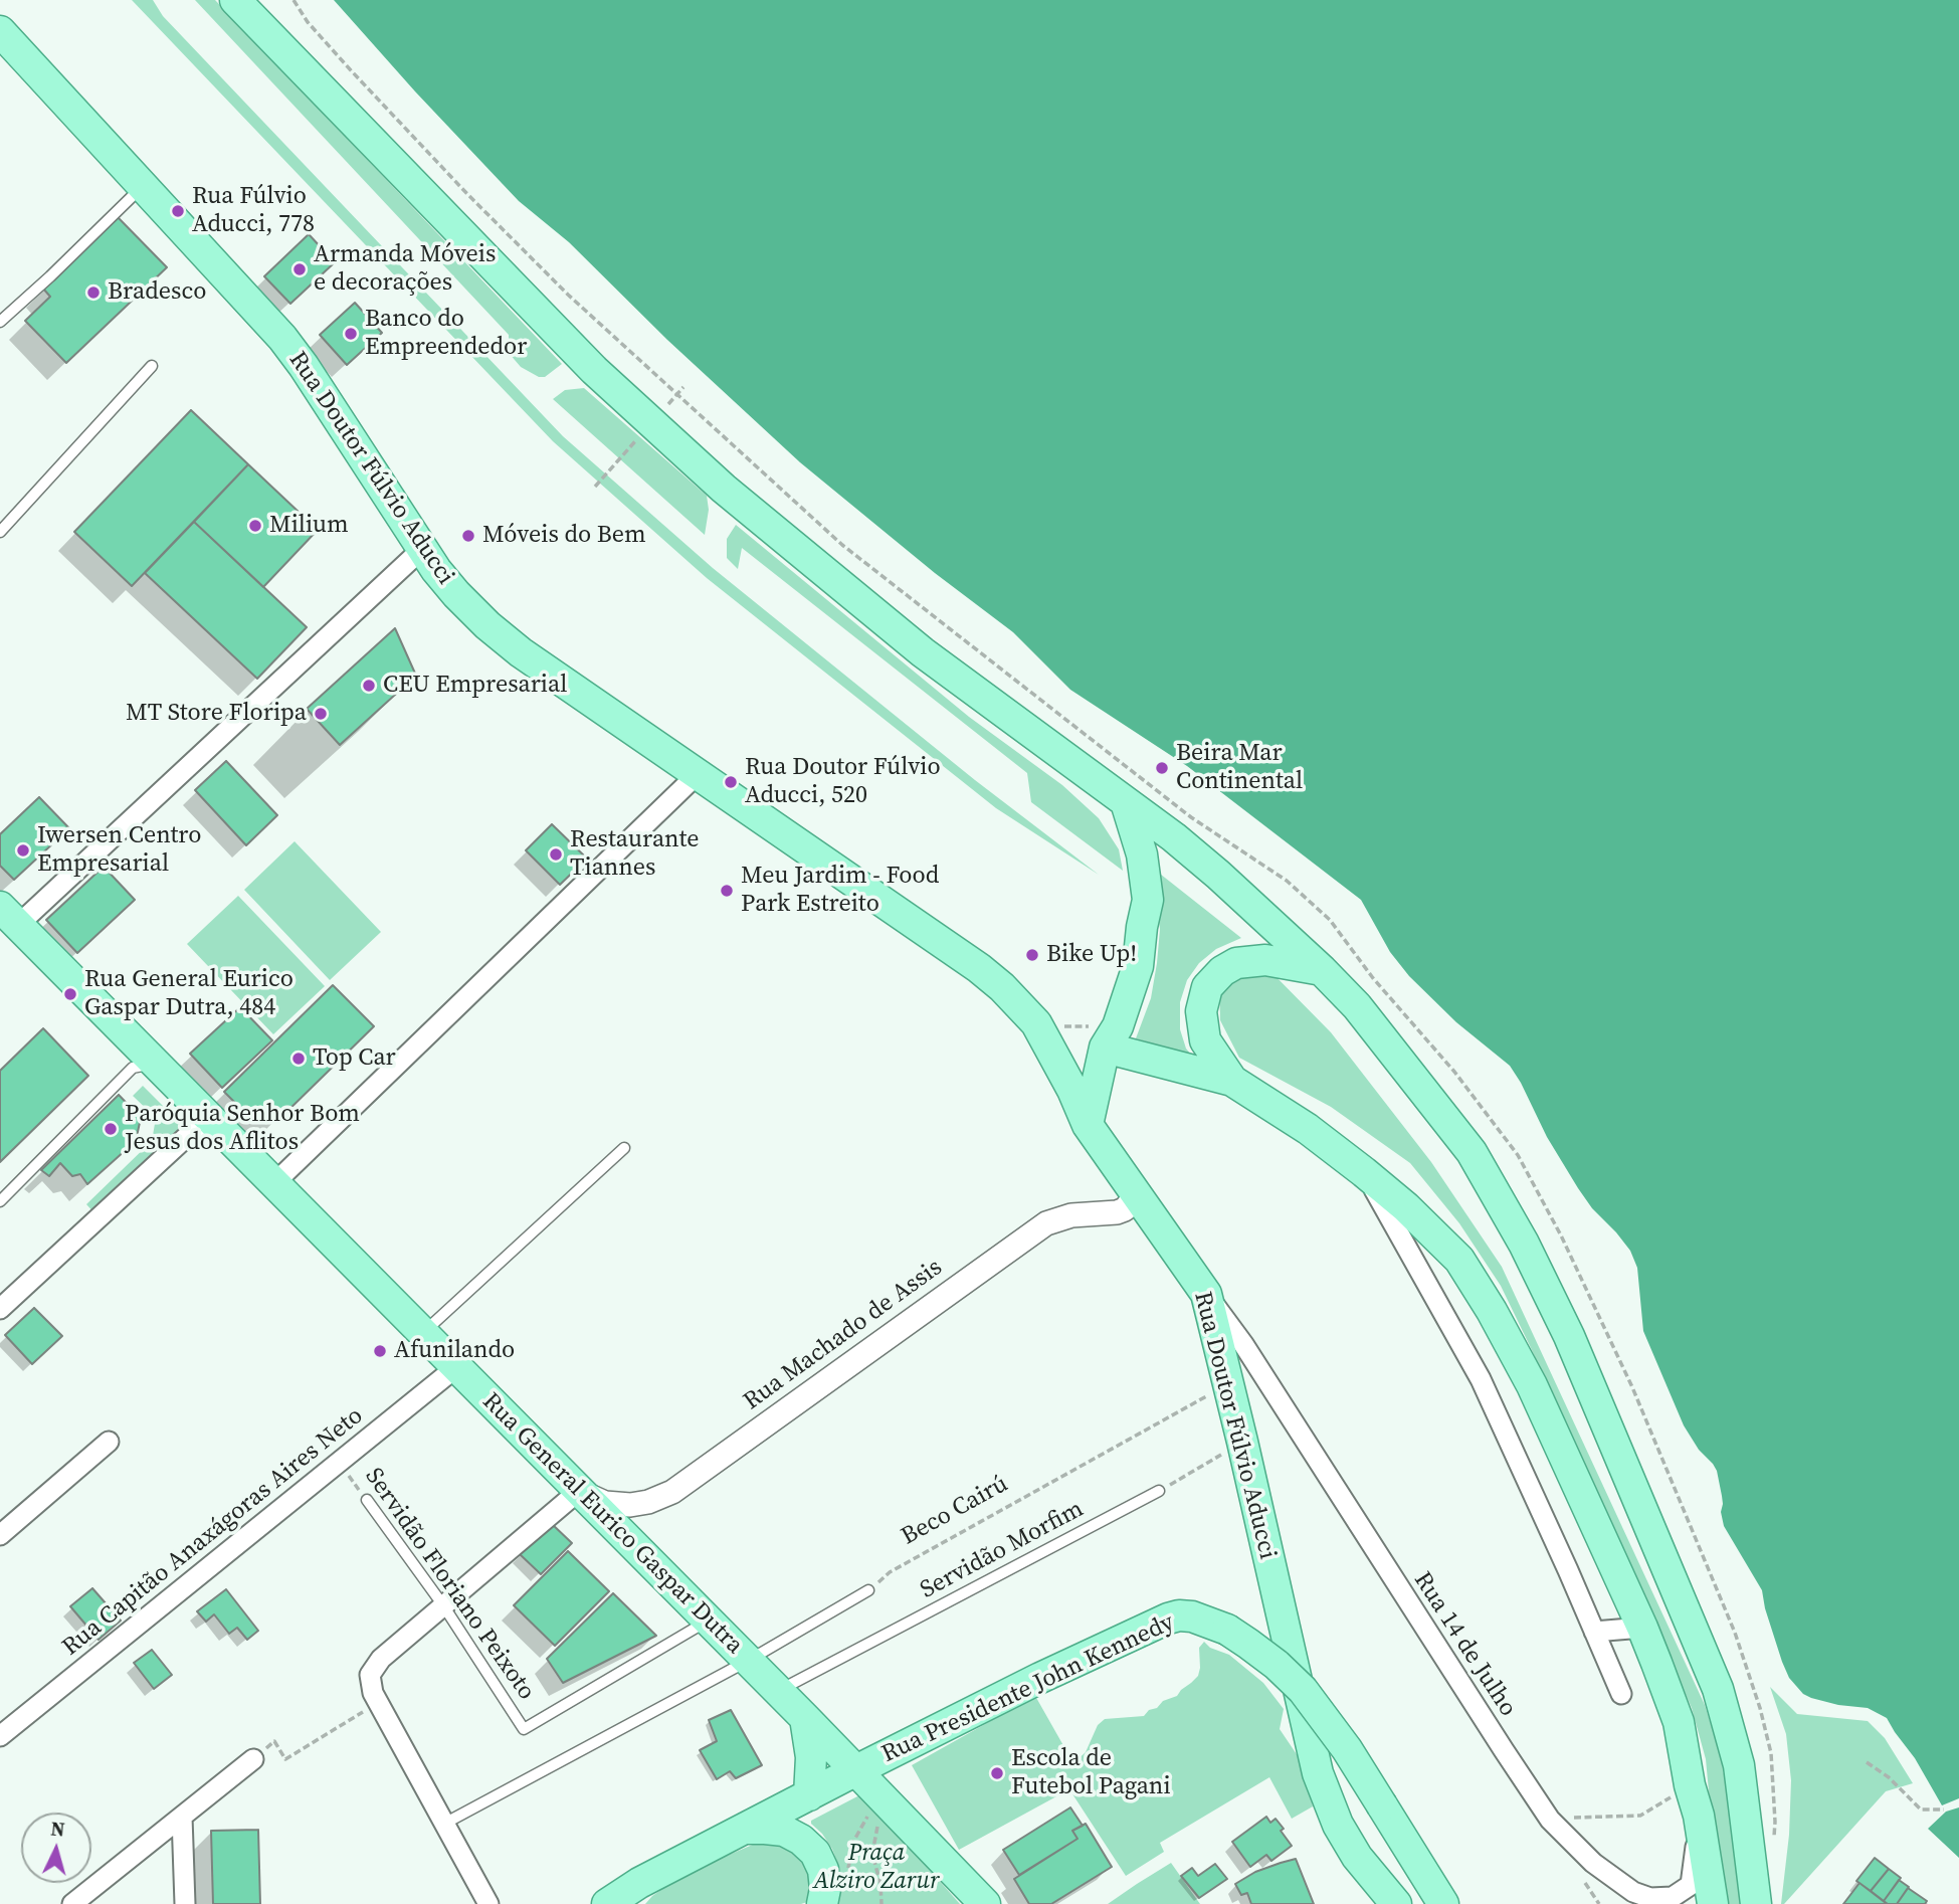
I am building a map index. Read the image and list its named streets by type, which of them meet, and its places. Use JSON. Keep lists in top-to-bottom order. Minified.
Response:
{"streets":{"main road":["Rua Doutor Fúlvio Aducci","Rua General Eurico Gaspar Dutra","Rua Presidente John Kennedy"],"street":["Rua Machado de Assis","Rua Capitão Anaxágoras Aires Neto","Rua 14 de Julho"],"lane":["Servidão Morfim","Servidão Floriano Peixoto"],"path":["Beco Cairú"]},"crossings":[["Rua Doutor Fúlvio Aducci","Rua Machado de Assis"],["Rua Doutor Fúlvio Aducci","Rua 14 de Julho"],["Rua Machado de Assis","Rua General Eurico Gaspar Dutra"],["Rua General Eurico Gaspar Dutra","Rua Capitão Anaxágoras Aires Neto"],["Rua General Eurico Gaspar Dutra","Servidão Morfim"],["Rua General Eurico Gaspar Dutra","Servidão Floriano Peixoto"],["Rua General Eurico Gaspar Dutra","Rua Presidente John Kennedy"],["Rua Capitão Anaxágoras Aires Neto","Servidão Floriano Peixoto"]],"parks":["Praça Alziro Zarur"],"places":["Rua Fúlvio Aducci, 778","Armanda Móveis e decorações","Bradesco","Banco do Empreendedor","Milium","Móveis do Bem","CEU Empresarial","MT Store Floripa","Beira Mar Continental","Rua Doutor Fúlvio Aducci, 520","Iwersen Centro Empresarial","Restaurante Tiannes","Meu Jardim - Food Park Estreito","Bike Up!","Rua General Eurico Gaspar Dutra, 484","Top Car","Paróquia Senhor Bom Jesus dos Aflitos","Afunilando","Escola de Futebol Pagani"],"north":"top"}
